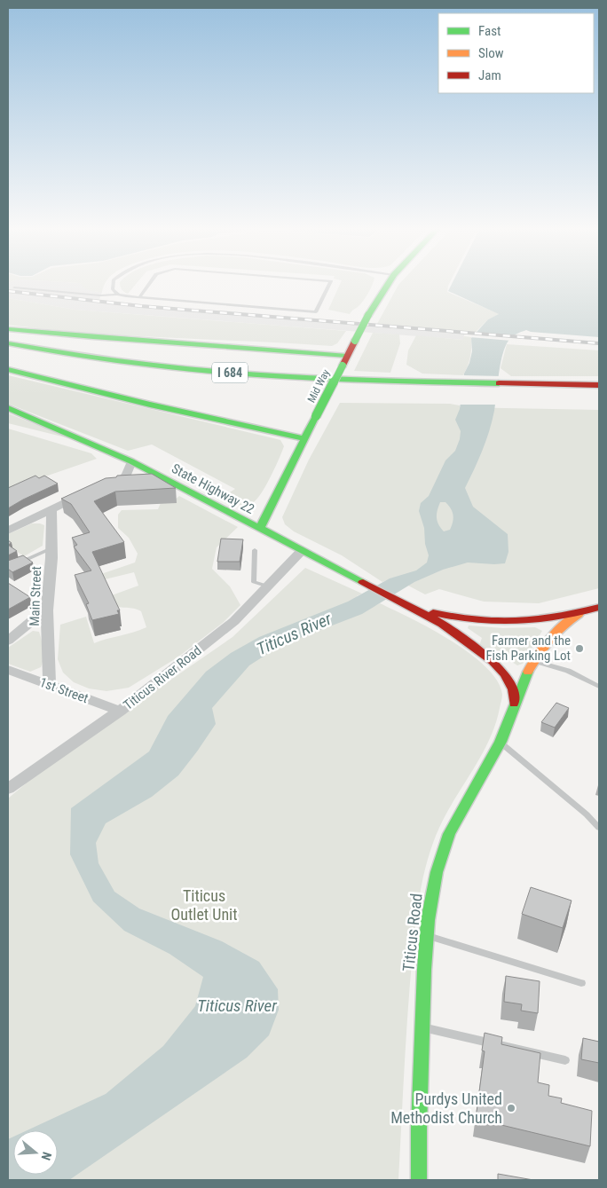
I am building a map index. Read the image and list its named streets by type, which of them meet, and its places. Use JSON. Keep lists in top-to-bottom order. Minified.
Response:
{"streets":{"main road":["I 684","Mid Way","State Highway 22","Titicus Road"],"street":["Main Street","Titicus River Road","1st Street"]},"crossings":[["Mid Way","State Highway 22"],["State Highway 22","Titicus River Road"],["State Highway 22","Titicus Road"],["Main Street","1st Street"],["Titicus River Road","1st Street"]],"water":["Titicus River"],"parks":["Titicus Outlet Unit"],"places":["Farmer and the Fish Parking Lot","Purdys United Methodist Church"],"legend":["Fast","Slow","Jam"],"north":"right"}
